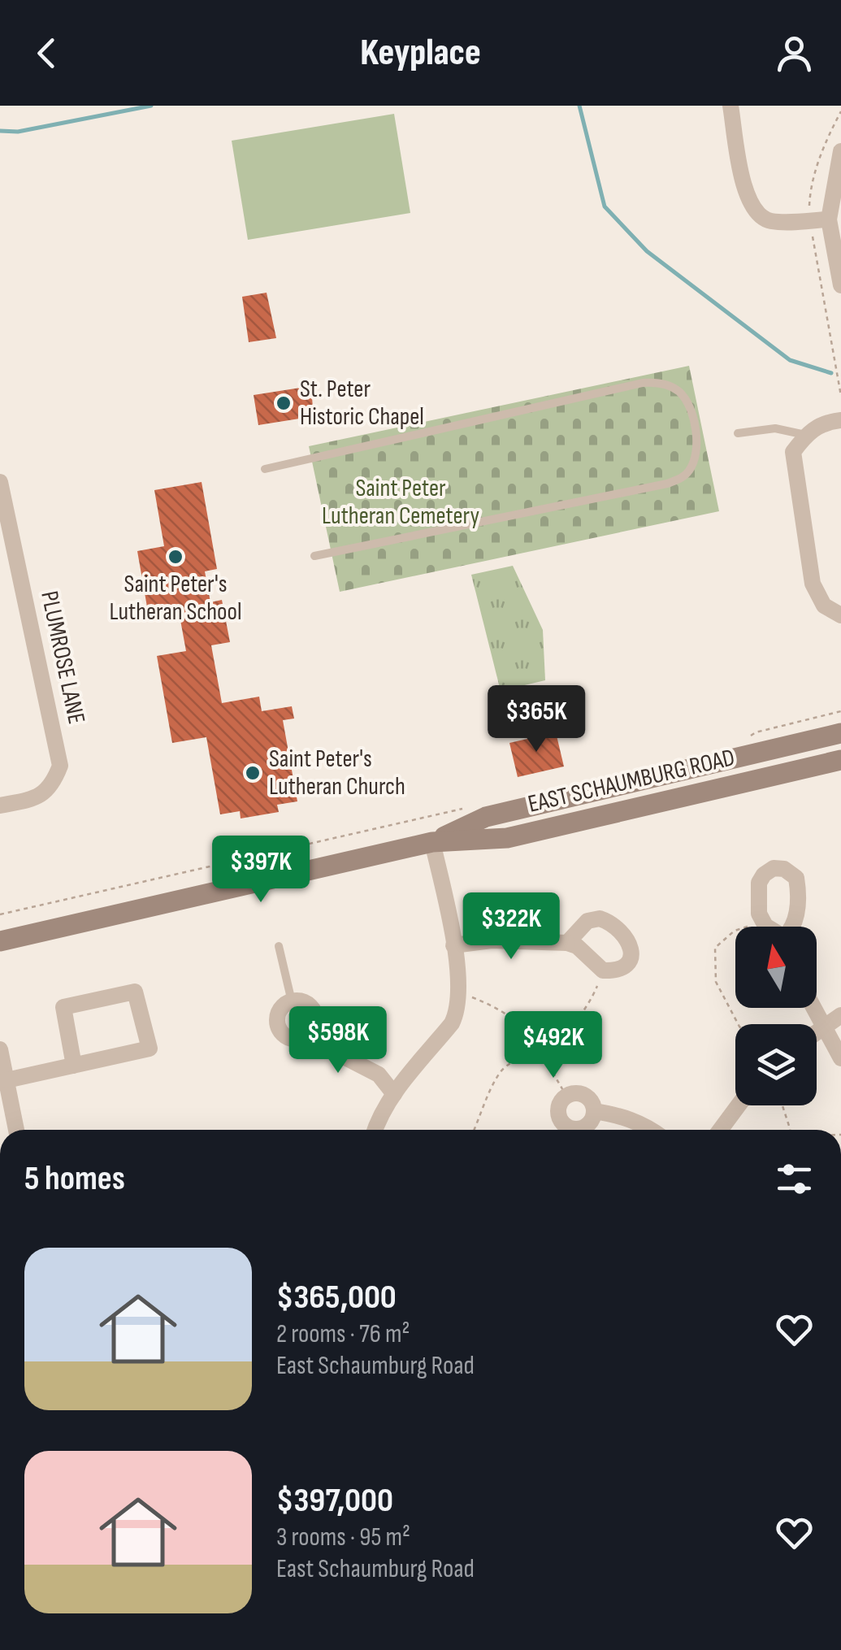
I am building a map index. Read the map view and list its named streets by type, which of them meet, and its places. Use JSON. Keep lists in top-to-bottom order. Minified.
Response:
{"streets":{"main road":["EAST SCHAUMBURG ROAD"],"street":["PLUMROSE LANE"]},"parks":["Saint Peter Lutheran Cemetery"],"places":["St. Peter Historic Chapel","Saint Peter's Lutheran School","Saint Peter's Lutheran Church"],"north":"top","page":{"header":"Keyplace","price":["$365K","$397K","$322K","$598K","$492K"],"heading":"5 homes","list":[{"name":"$365,000","note":"2 rooms · 76 m² · East Schaumburg Road"},{"name":"$397,000","note":"3 rooms · 95 m² · East Schaumburg Road"}]}}
